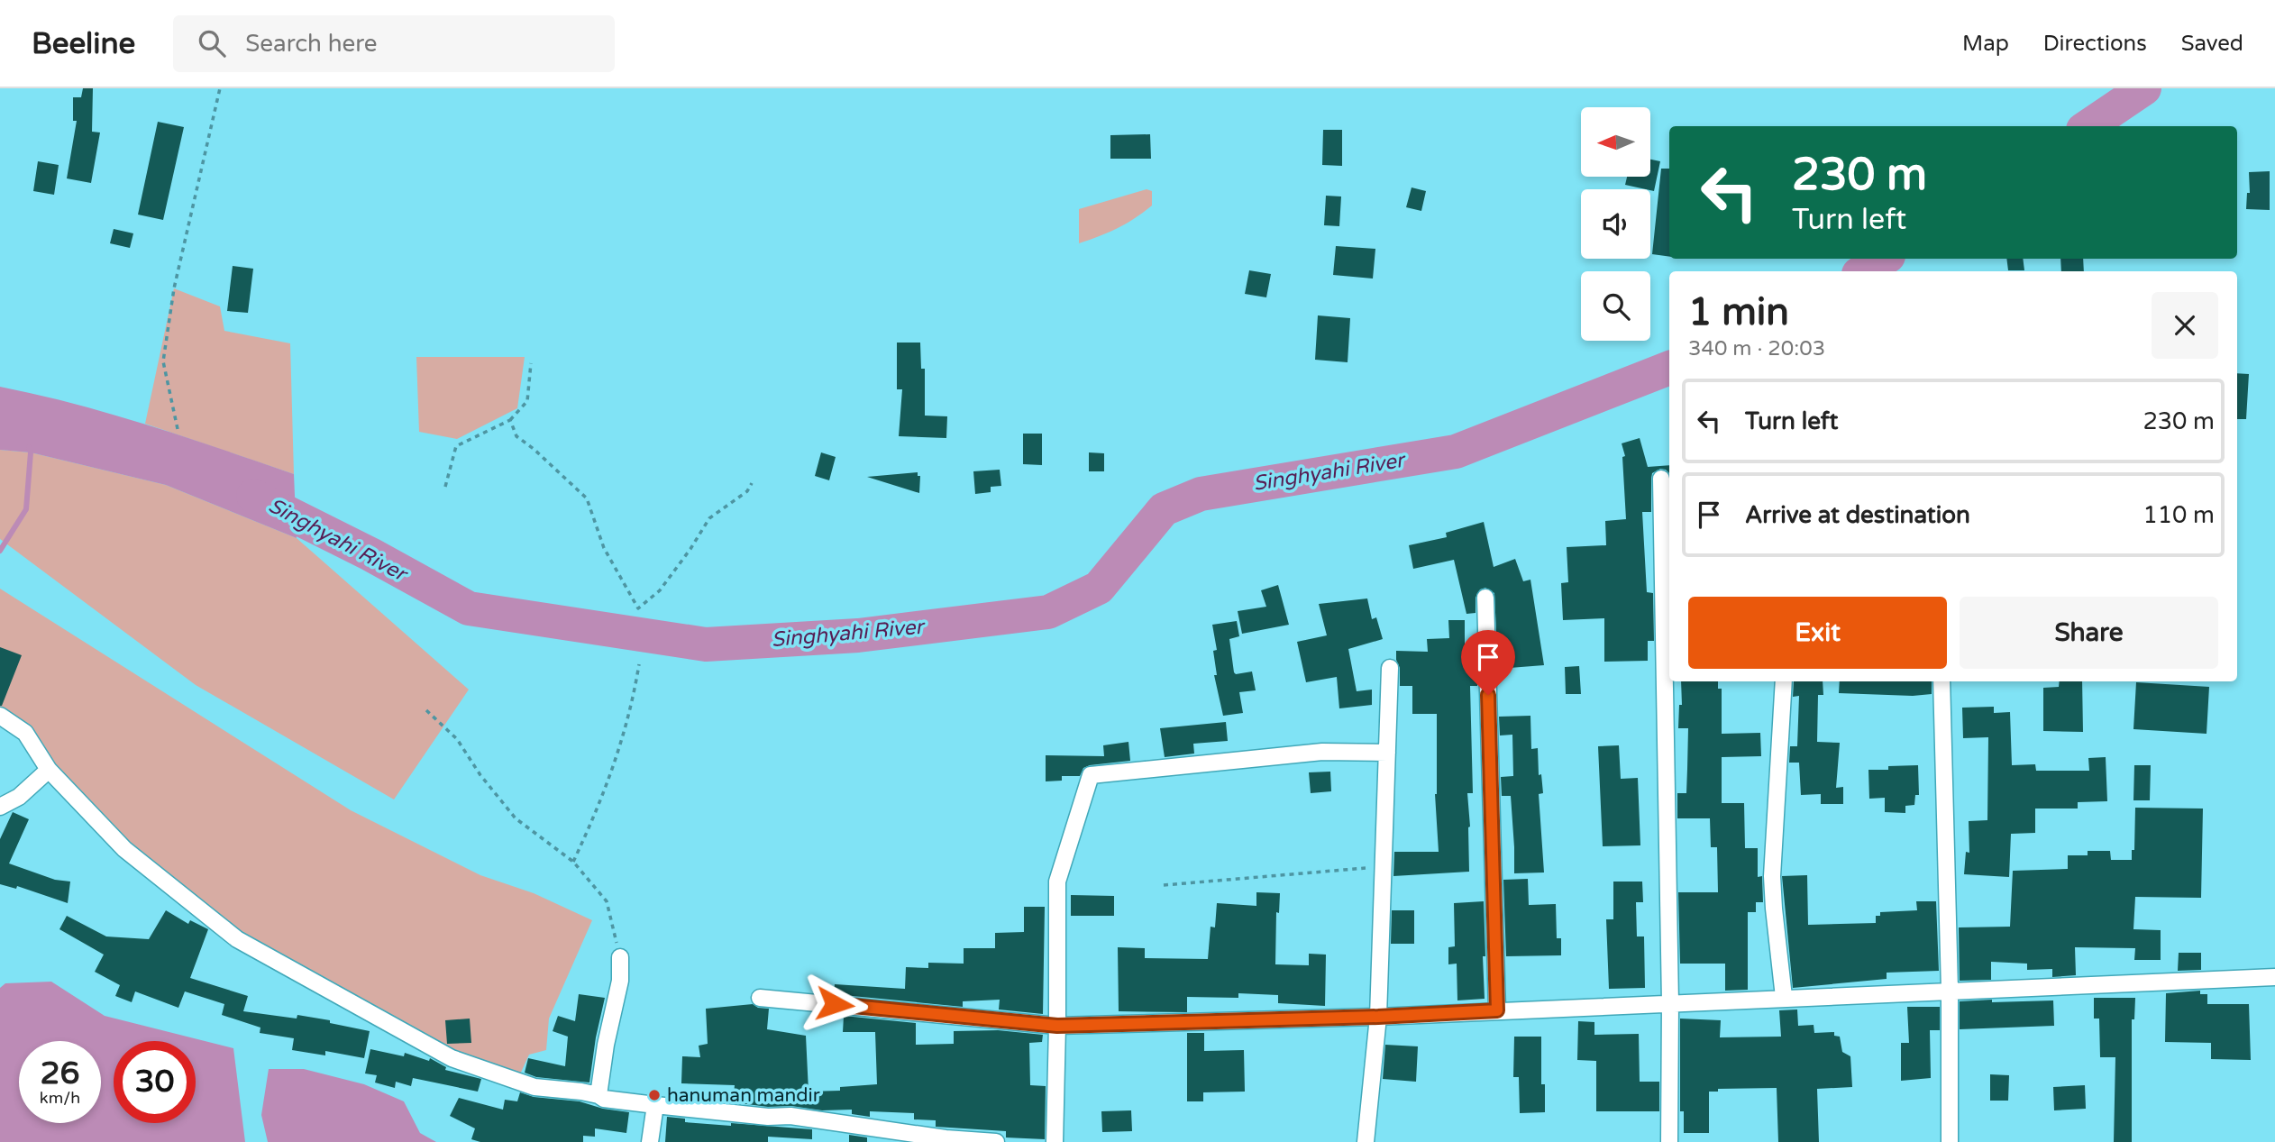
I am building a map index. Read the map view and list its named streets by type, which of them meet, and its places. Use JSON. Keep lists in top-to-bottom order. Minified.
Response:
{"water":["Singhyahi River"],"places":["hanuman mandir"],"north":"left","page":{"header":"Beeline","search":"Search here","nav":["Map","Directions","Saved"],"turn":["230 m","Turn left"],"heading":["1 min","340 m · 20:03"],"list":[{"name":"Turn left","value":"230 m"},{"name":"Arrive at destination","value":"110 m"}],"buttons":["Exit","Share"],"speed":"26 km/h","limit":"30"}}
